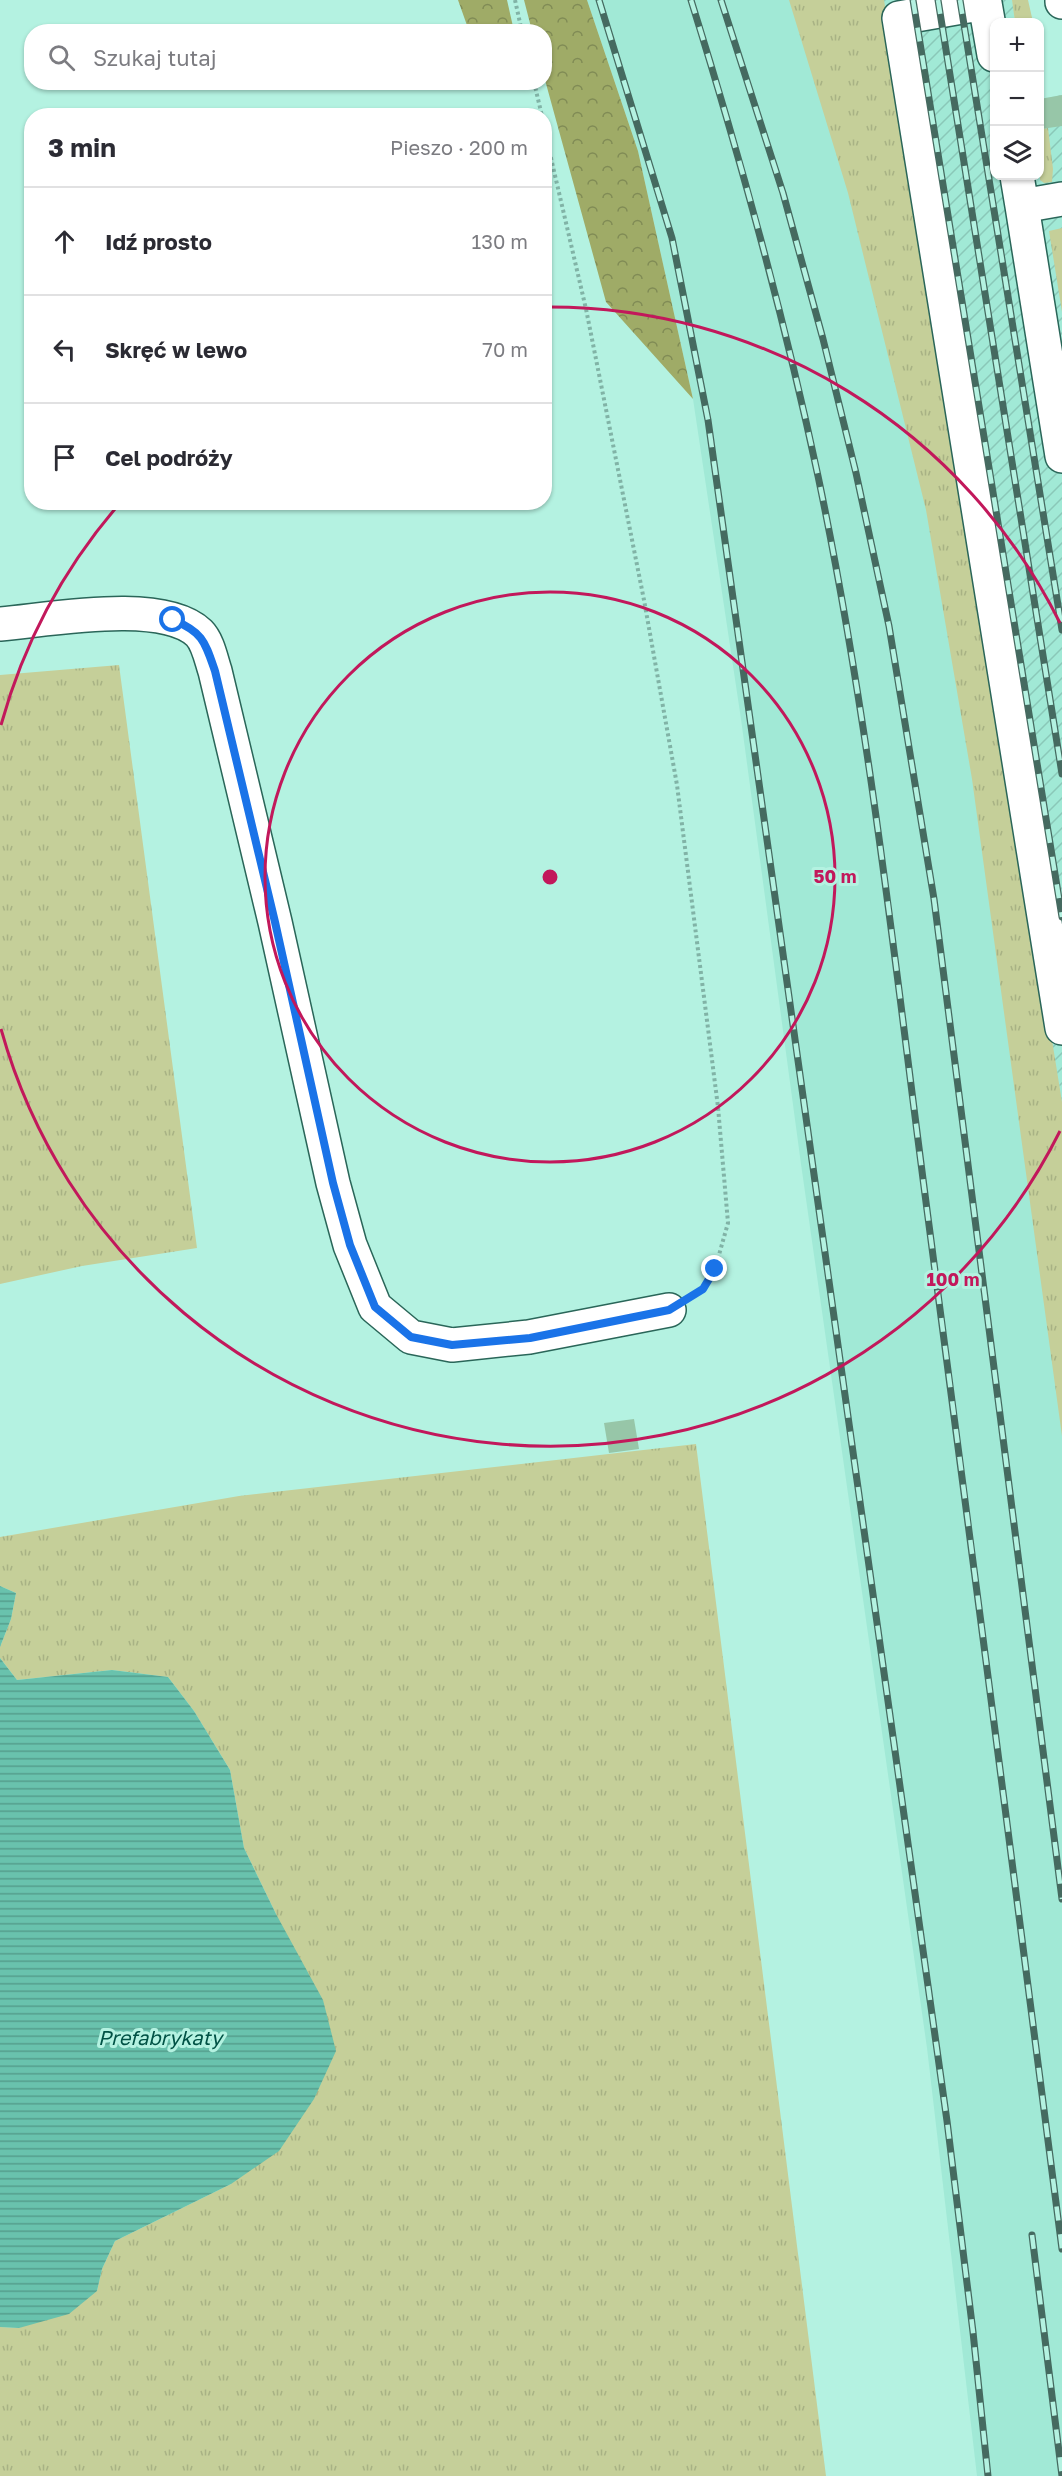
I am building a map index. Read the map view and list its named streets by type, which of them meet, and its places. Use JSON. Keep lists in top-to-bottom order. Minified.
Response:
{"water":["Prefabrykaty"],"page":{"map_buttons":["+","−"],"search":"Szukaj tutaj","heading":["3 min","Pieszo · 200 m"],"list":[["Idź prosto","130 m"],["Skręć w lewo","70 m"],"Cel podróży"]},"rings":["50 m","100 m"]}
